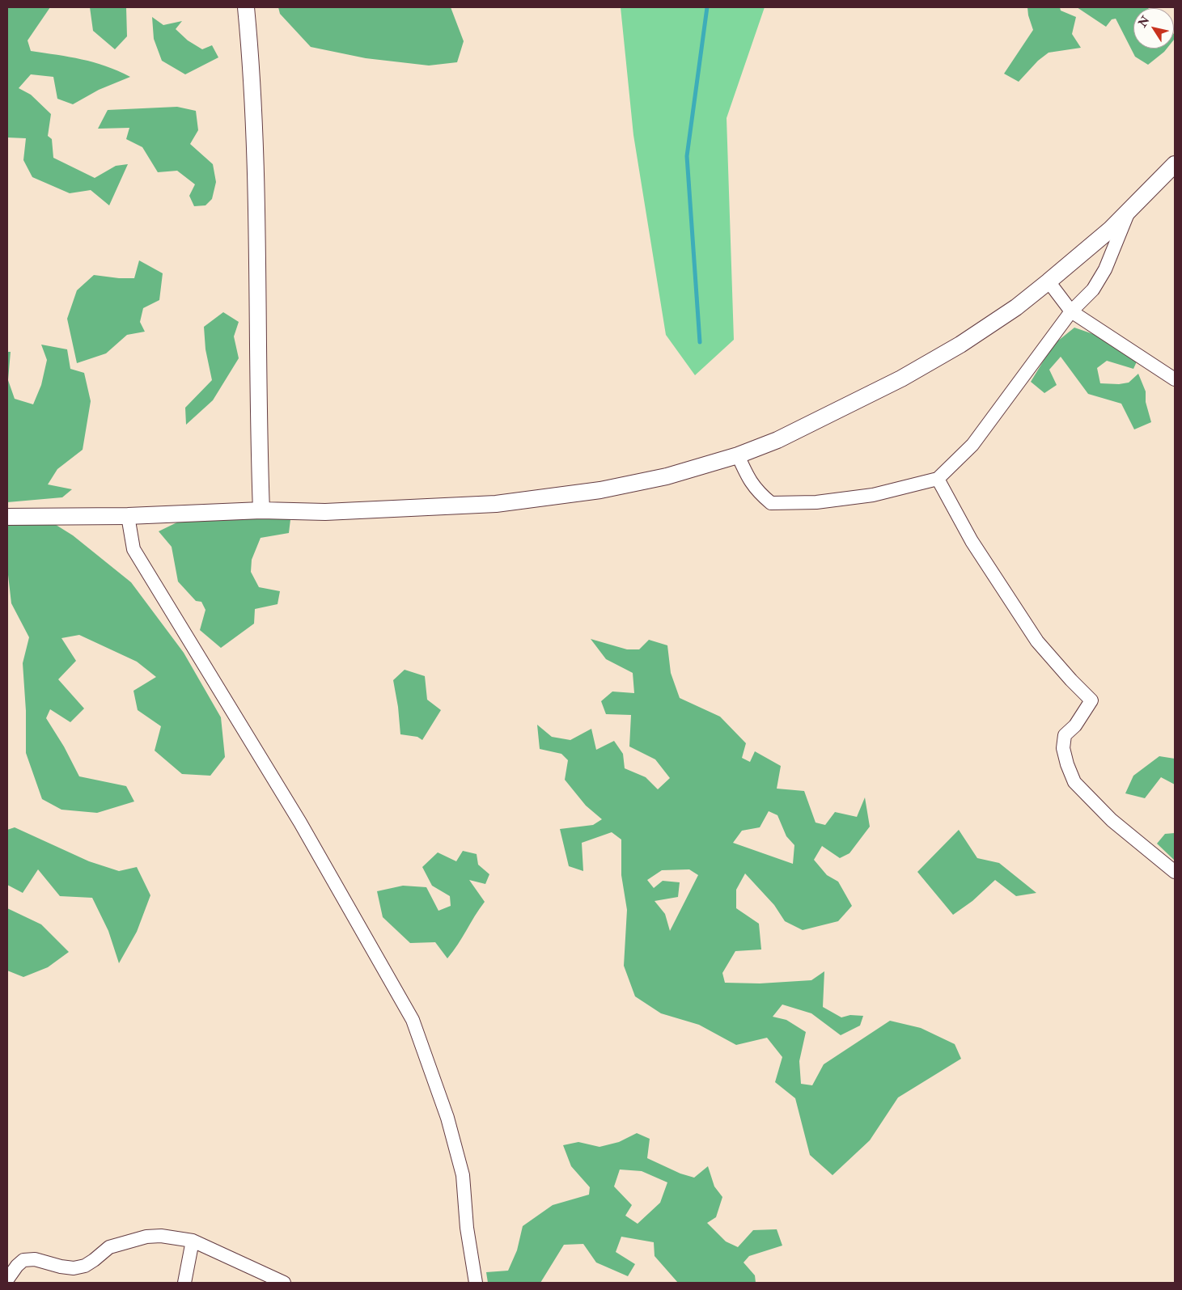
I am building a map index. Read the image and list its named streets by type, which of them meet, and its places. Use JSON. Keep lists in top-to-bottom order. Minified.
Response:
{"north":"top left"}
